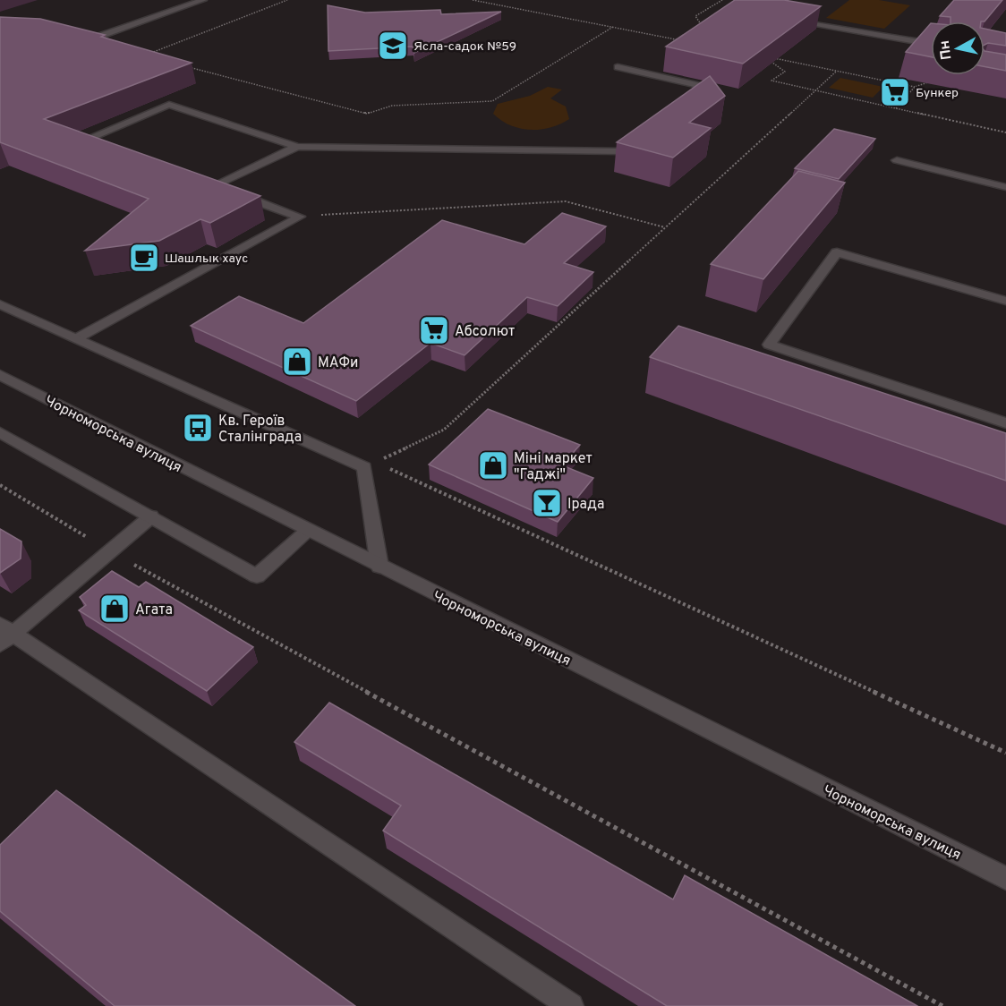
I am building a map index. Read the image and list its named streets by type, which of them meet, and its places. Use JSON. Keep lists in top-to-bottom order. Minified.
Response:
{"streets":{"street":["Чорноморська вулиця"]},"places":{"school or university":["Ясла-садок №59"],"supermarket":["Бункер","Абсолют"],"cafe":["Шашлык хаус"],"shop":["МАФи","Міні маркет \"Гаджі\"","Агата"],"bus stop":["Кв. Героїв Сталінграда"],"bar":["Ірада"]},"north":"left"}
